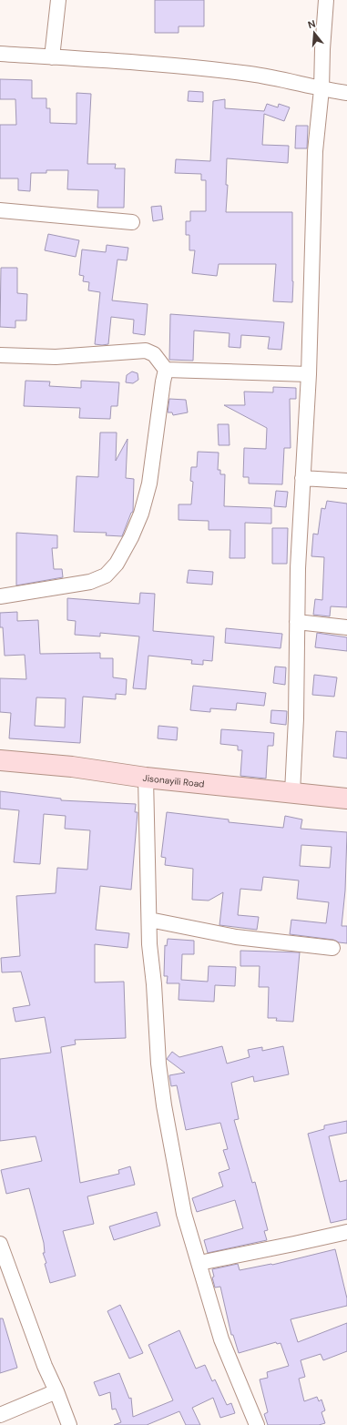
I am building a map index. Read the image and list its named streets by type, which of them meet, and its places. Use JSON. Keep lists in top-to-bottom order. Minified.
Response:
{"streets":{"street":["Jisonayili Road"]},"north":"top"}
